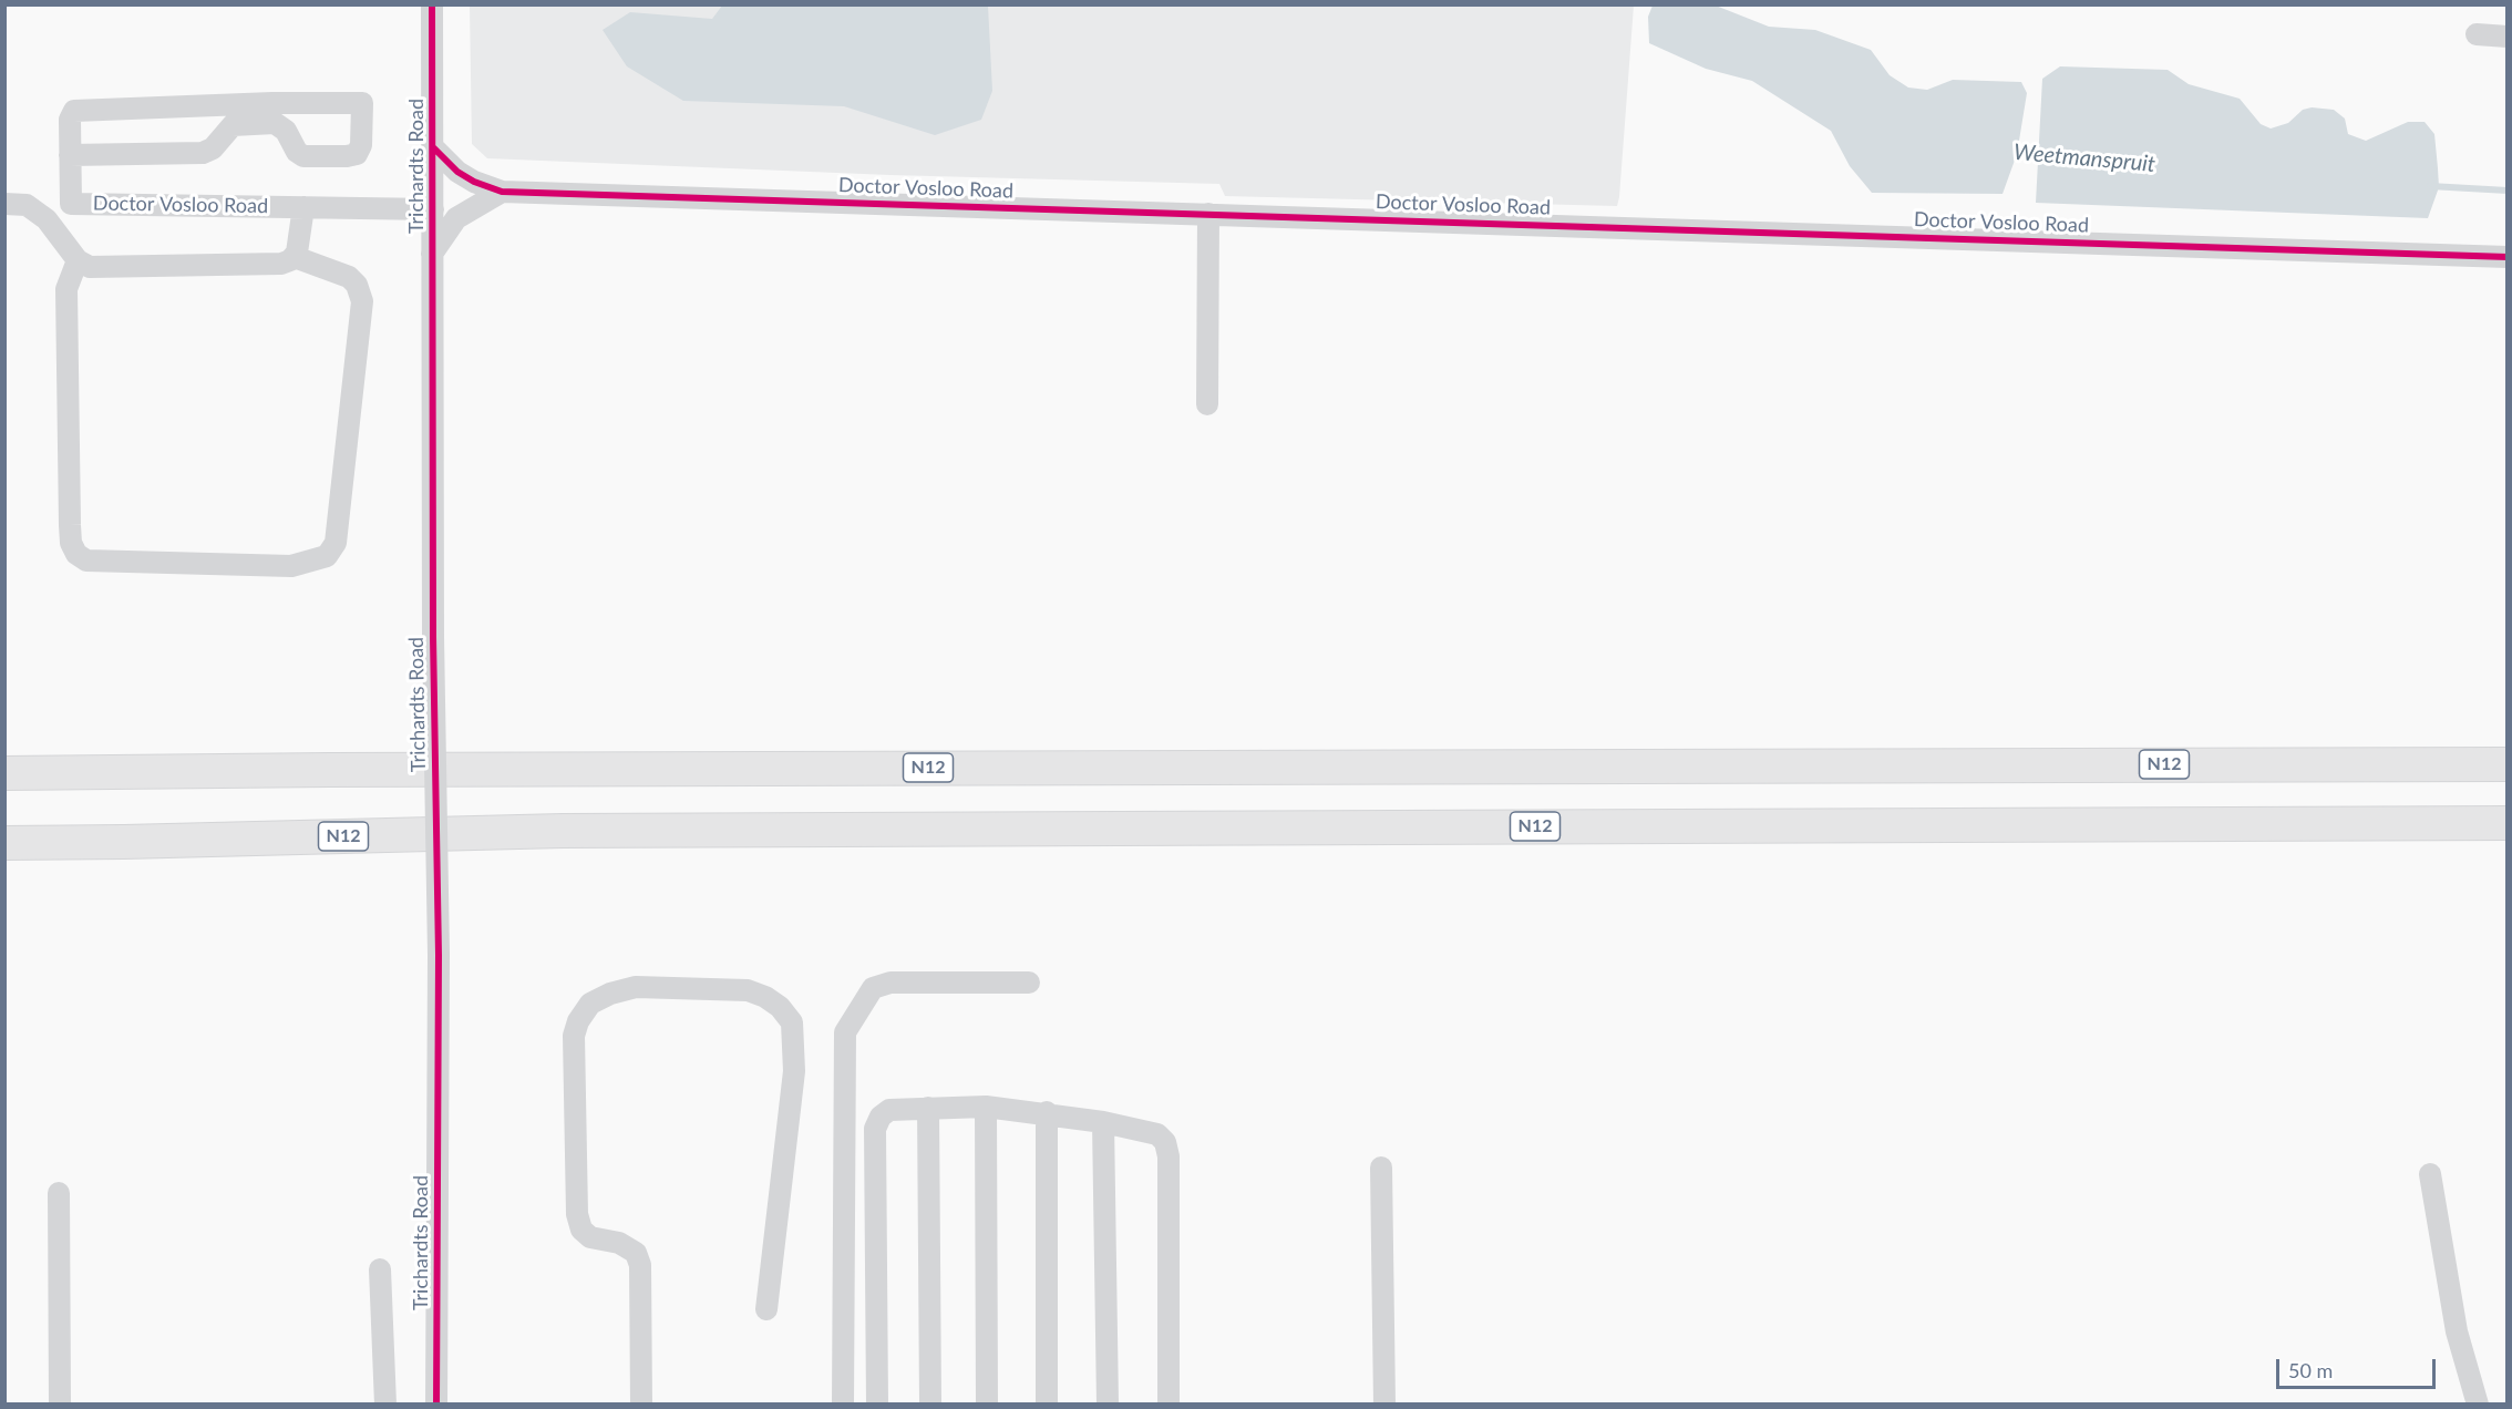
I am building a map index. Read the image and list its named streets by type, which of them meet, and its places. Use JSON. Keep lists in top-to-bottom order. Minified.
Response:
{"streets":{"highway":["N12"],"street":["Trichardts Road","Doctor Vosloo Road"]},"crossings":[["Trichardts Road","Doctor Vosloo Road"]],"water":["Weetmanspruit"],"scale_bar":"50 m"}
